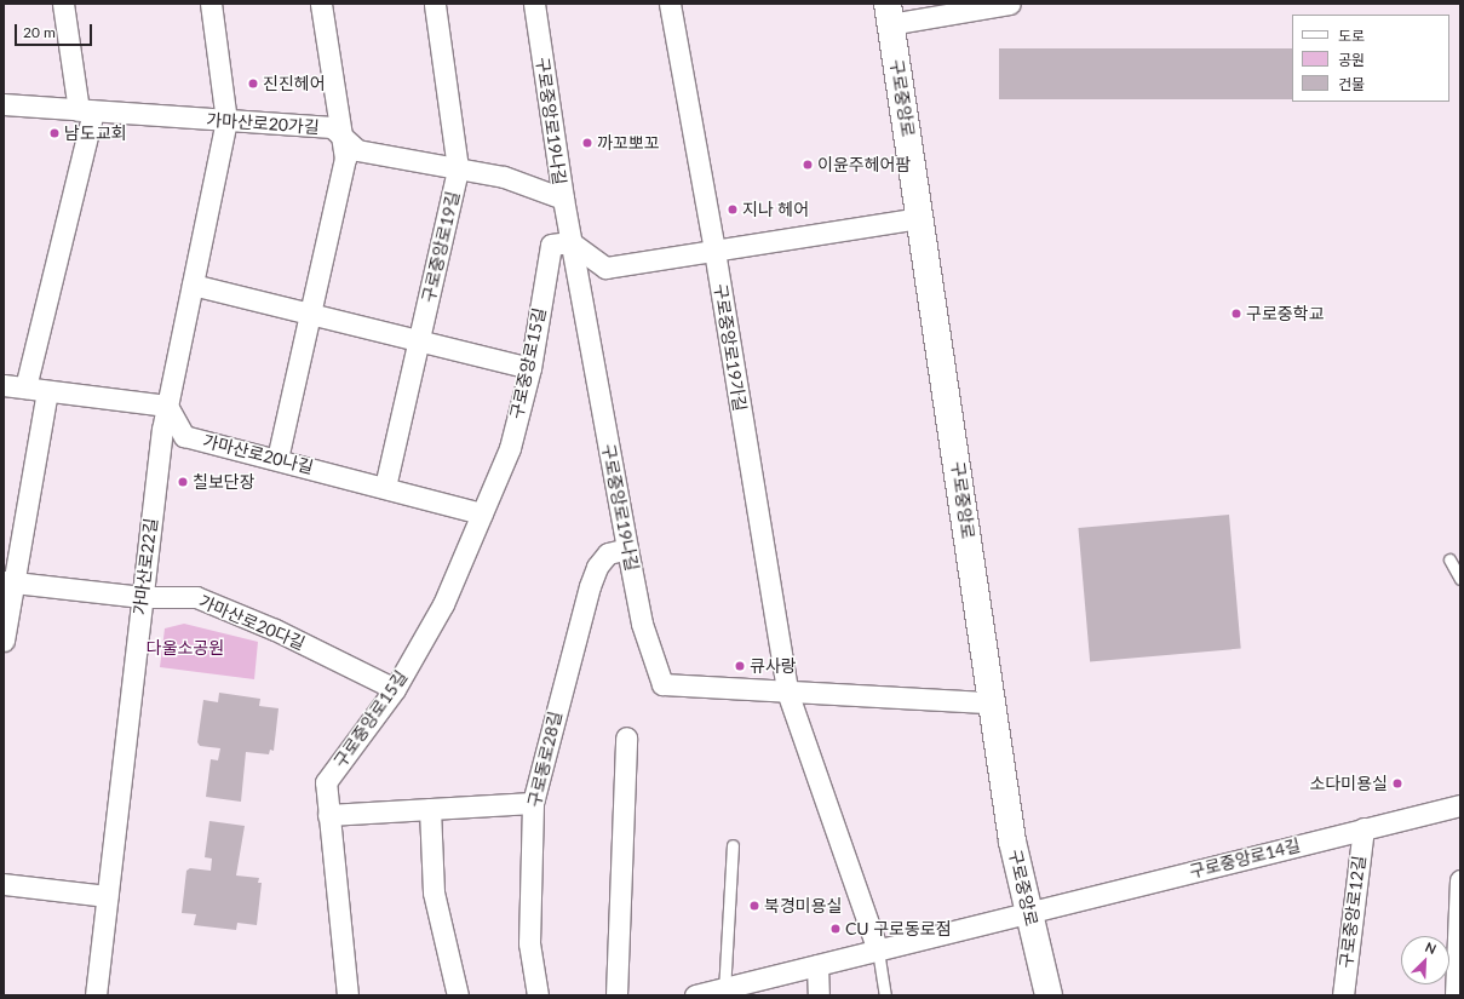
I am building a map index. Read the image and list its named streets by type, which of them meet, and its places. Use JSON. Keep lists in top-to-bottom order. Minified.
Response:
{"streets":{"street":["구로중앙로","구로중앙로19나길","가마산로20가길","구로중앙로19길","구로중앙로19가길","구로중앙로15길","가마산로20나길","가마산로22길","가마산로20다길","구로동로28길","구로중앙로14길","구로중앙로12길"]},"crossings":[["구로중앙로","구로중앙로19나길"],["구로중앙로","구로중앙로14길"],["구로중앙로19나길","가마산로20가길"],["구로중앙로19나길","구로중앙로19가길"],["구로중앙로19나길","구로중앙로15길"],["구로중앙로19나길","구로동로28길"],["가마산로20가길","구로중앙로19길"],["가마산로20가길","가마산로22길"],["구로중앙로19길","가마산로20나길"],["구로중앙로15길","가마산로20나길"],["구로중앙로15길","가마산로20다길"],["가마산로20나길","가마산로22길"],["가마산로22길","가마산로20다길"],["구로중앙로14길","구로중앙로12길"]],"parks":["다울소공원"],"places":["진진헤어","남도교회","까꼬뽀꼬","이윤주헤어팜","지나 헤어","구로중학교","칠보단장","큐사랑","소다미용실","북경미용실","CU 구로동로점"],"legend":["도로","공원","건물"],"scale_bar":"20 m","north":"top right"}
